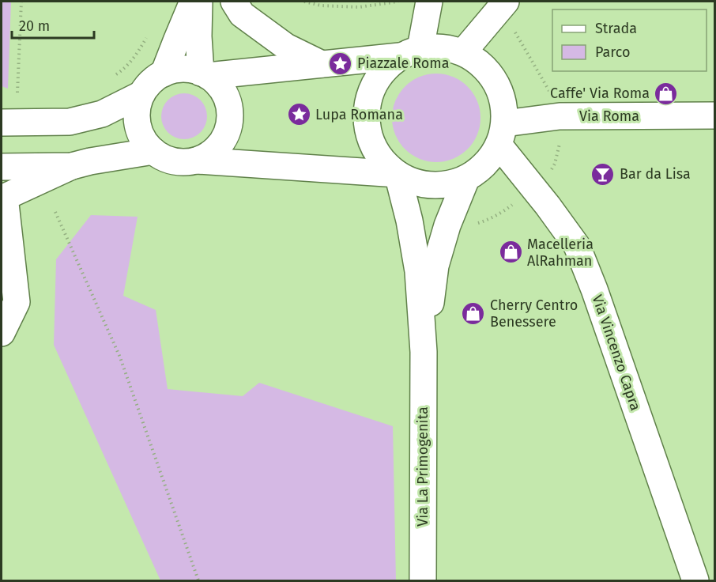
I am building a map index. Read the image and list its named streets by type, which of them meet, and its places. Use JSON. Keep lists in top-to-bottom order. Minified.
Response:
{"streets":{"main road":["Via Roma","Via Vincenzo Capra","Via La Primogenita"]},"crossings":[["Via Roma","Via Vincenzo Capra"],["Via Roma","Via La Primogenita"],["Via Vincenzo Capra","Via La Primogenita"]],"places":{"place":["Piazzale Roma","Lupa Romana"],"shop":["Caffe' Via Roma","Macelleria AlRahman","Cherry Centro Benessere"],"bar":["Bar da Lisa"]},"legend":["Strada","Parco"],"scale_bar":"20 m"}
